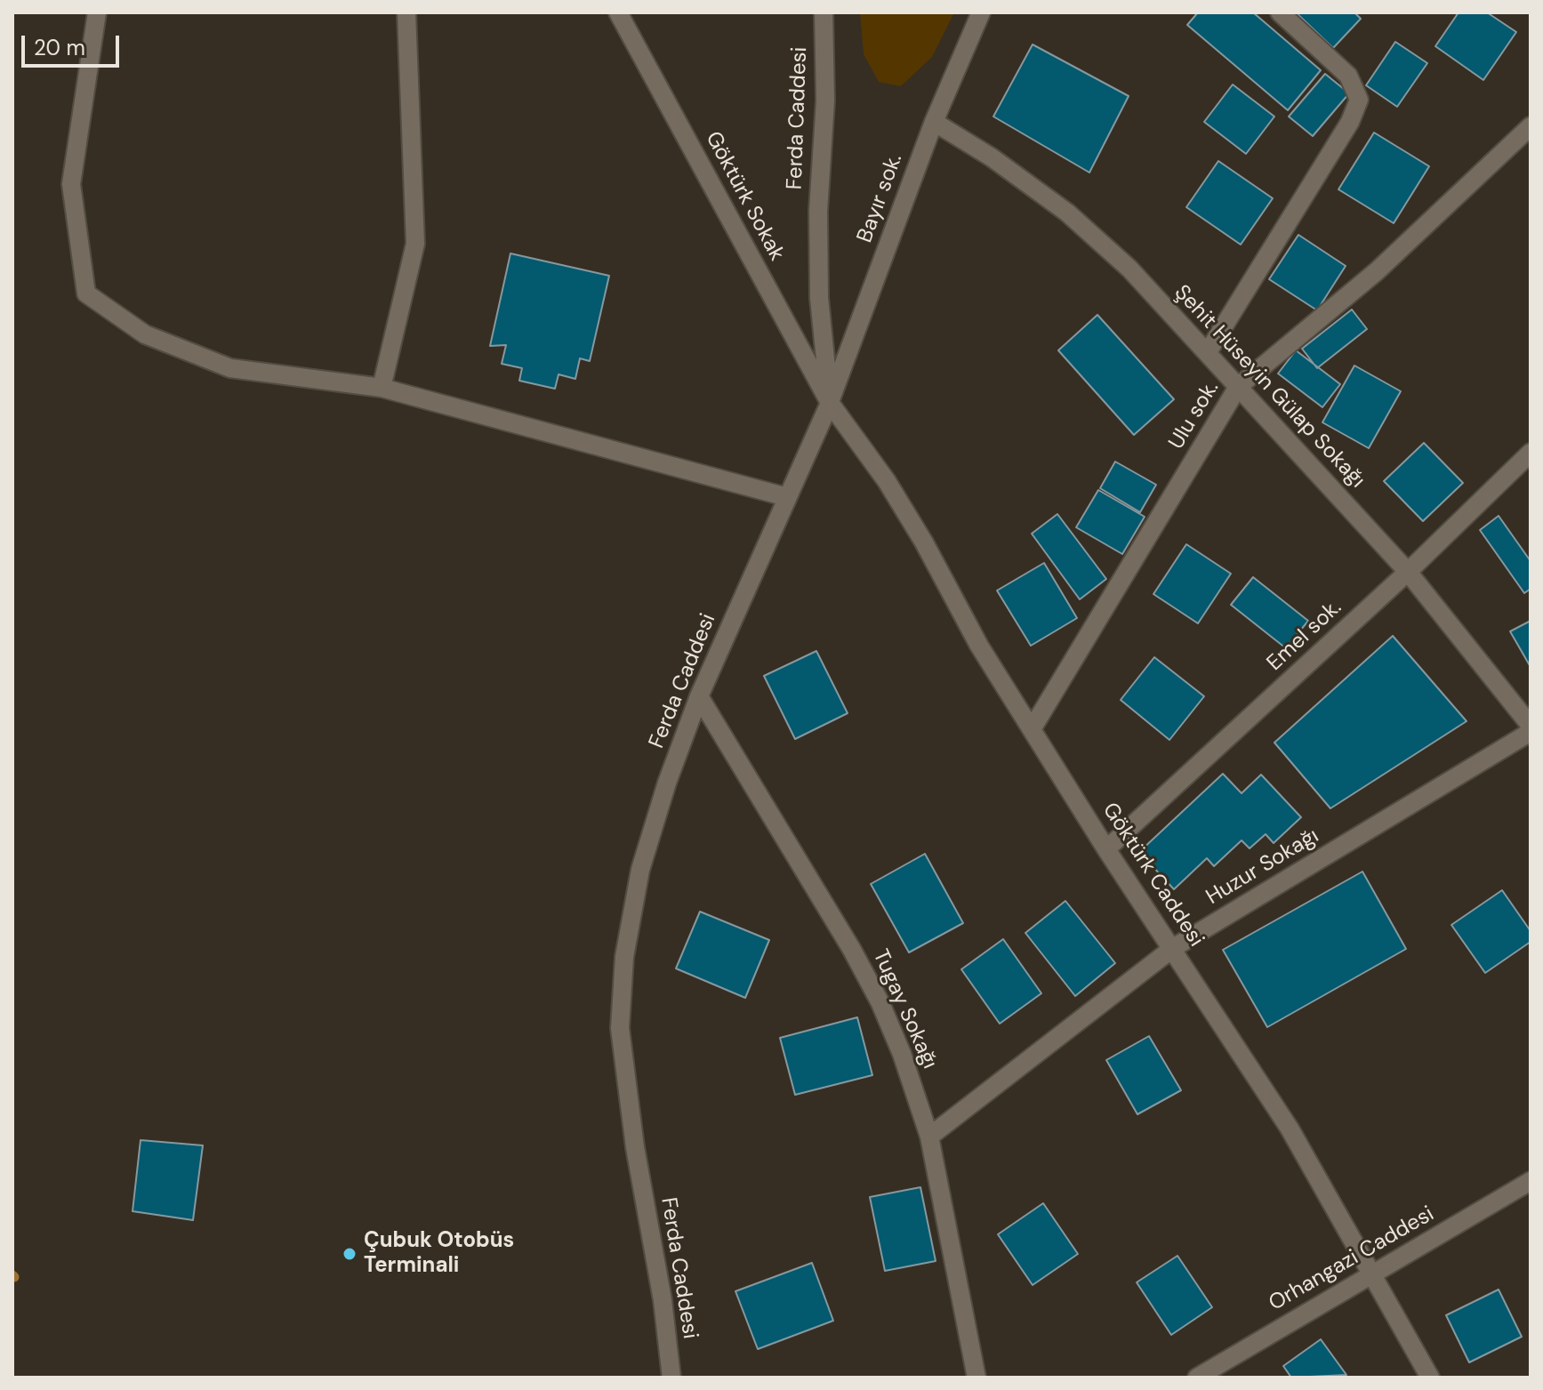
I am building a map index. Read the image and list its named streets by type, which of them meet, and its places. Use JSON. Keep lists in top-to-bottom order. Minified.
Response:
{"streets":{"street":["Ferda Caddesi","Göktürk Sokak","Bayır sok.","Şehit Hüseyin Gülap Sokağı","Ulu sok.","Emel sok.","Huzur Sokağı","Göktürk Caddesi","Tugay Sokağı","Orhangazi Caddesi"]},"crossings":[["Ferda Caddesi","Göktürk Sokak"],["Ferda Caddesi","Bayır sok."],["Ferda Caddesi","Göktürk Caddesi"],["Ferda Caddesi","Tugay Sokağı"],["Göktürk Sokak","Bayır sok."],["Göktürk Sokak","Göktürk Caddesi"],["Bayır sok.","Şehit Hüseyin Gülap Sokağı"],["Bayır sok.","Göktürk Caddesi"],["Şehit Hüseyin Gülap Sokağı","Ulu sok."],["Şehit Hüseyin Gülap Sokağı","Emel sok."],["Ulu sok.","Göktürk Caddesi"],["Emel sok.","Göktürk Caddesi"],["Huzur Sokağı","Göktürk Caddesi"],["Huzur Sokağı","Tugay Sokağı"],["Göktürk Caddesi","Orhangazi Caddesi"]],"places":["Çubuk Otobüs Terminali"],"scale_bar":"20 m"}
